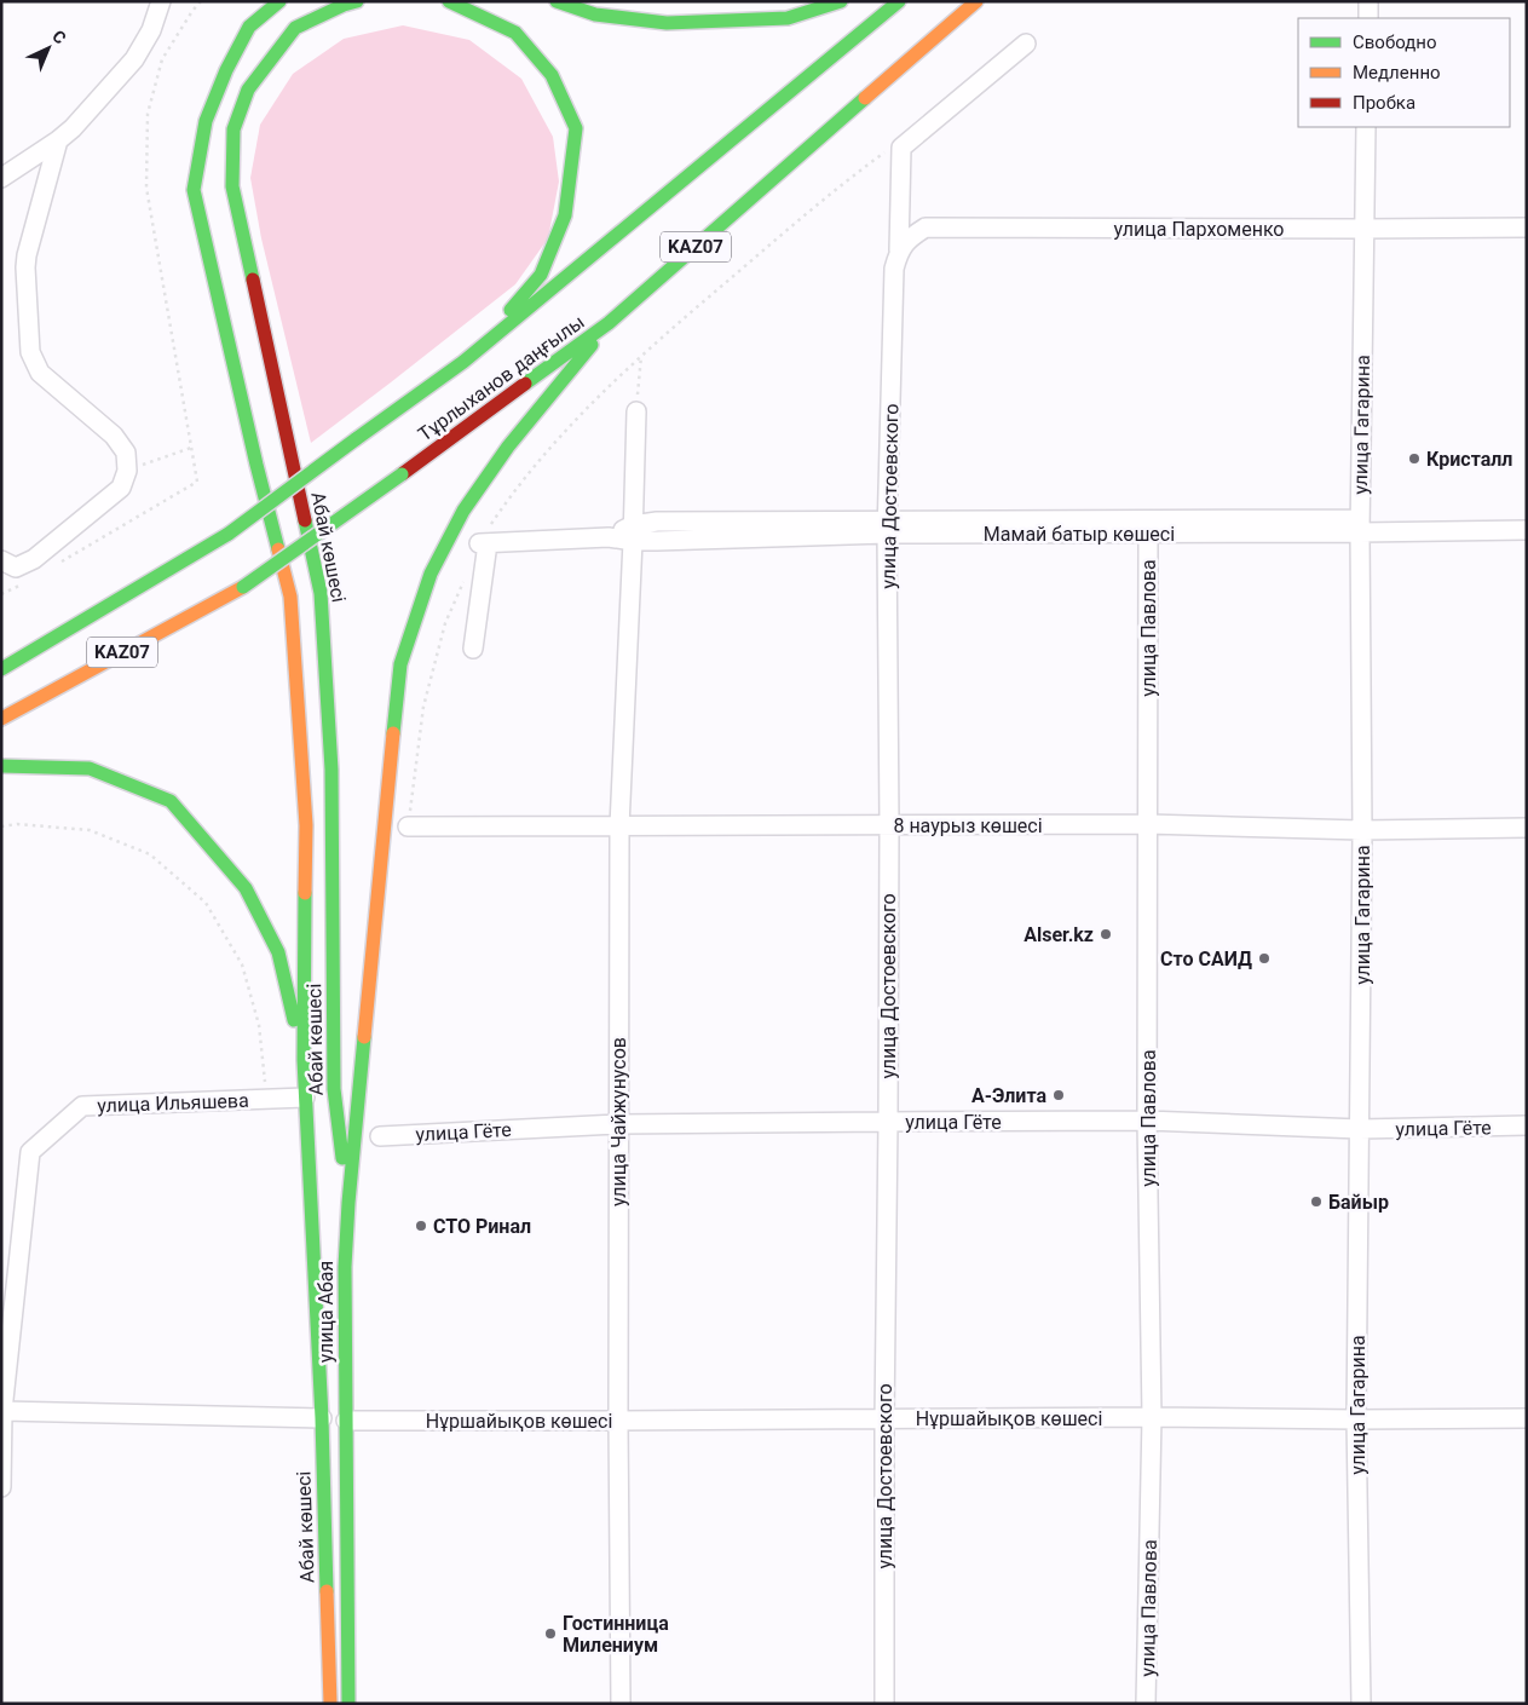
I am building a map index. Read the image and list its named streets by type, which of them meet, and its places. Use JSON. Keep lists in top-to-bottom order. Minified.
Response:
{"streets":{"main road":["KAZ07","Тұрлыханов даңғылы","Абай көшесі","улица Абая"],"street":["улица Пархоменко","улица Гагарина","улица Достоевского","Мамай батыр көшесі","улица Павлова","8 наурыз көшесі","улица Ильяшева","улица Чайжунусов","улица Гёте","Нұршайықов көшесі"]},"crossings":[["улица Пархоменко","улица Гагарина"],["улица Пархоменко","улица Достоевского"],["улица Гагарина","Мамай батыр көшесі"],["улица Гагарина","8 наурыз көшесі"],["улица Гагарина","улица Гёте"],["улица Гагарина","Нұршайықов көшесі"],["улица Достоевского","Мамай батыр көшесі"],["улица Достоевского","8 наурыз көшесі"],["улица Достоевского","улица Гёте"],["улица Достоевского","Нұршайықов көшесі"],["Мамай батыр көшесі","улица Павлова"],["Мамай батыр көшесі","улица Чайжунусов"],["Абай көшесі","улица Ильяшева"],["Абай көшесі","улица Абая"],["Абай көшесі","Нұршайықов көшесі"],["улица Павлова","8 наурыз көшесі"],["улица Павлова","улица Гёте"],["улица Павлова","Нұршайықов көшесі"],["8 наурыз көшесі","улица Чайжунусов"],["улица Чайжунусов","улица Гёте"],["улица Чайжунусов","Нұршайықов көшесі"],["улица Абая","Нұршайықов көшесі"]],"places":["Кристалл","Alser.kz","Сто САИД","А-Элита","Байыр","СТО Ринал","Гостинница Милениум"],"legend":["Свободно","Медленно","Пробка"],"north":"top right"}
